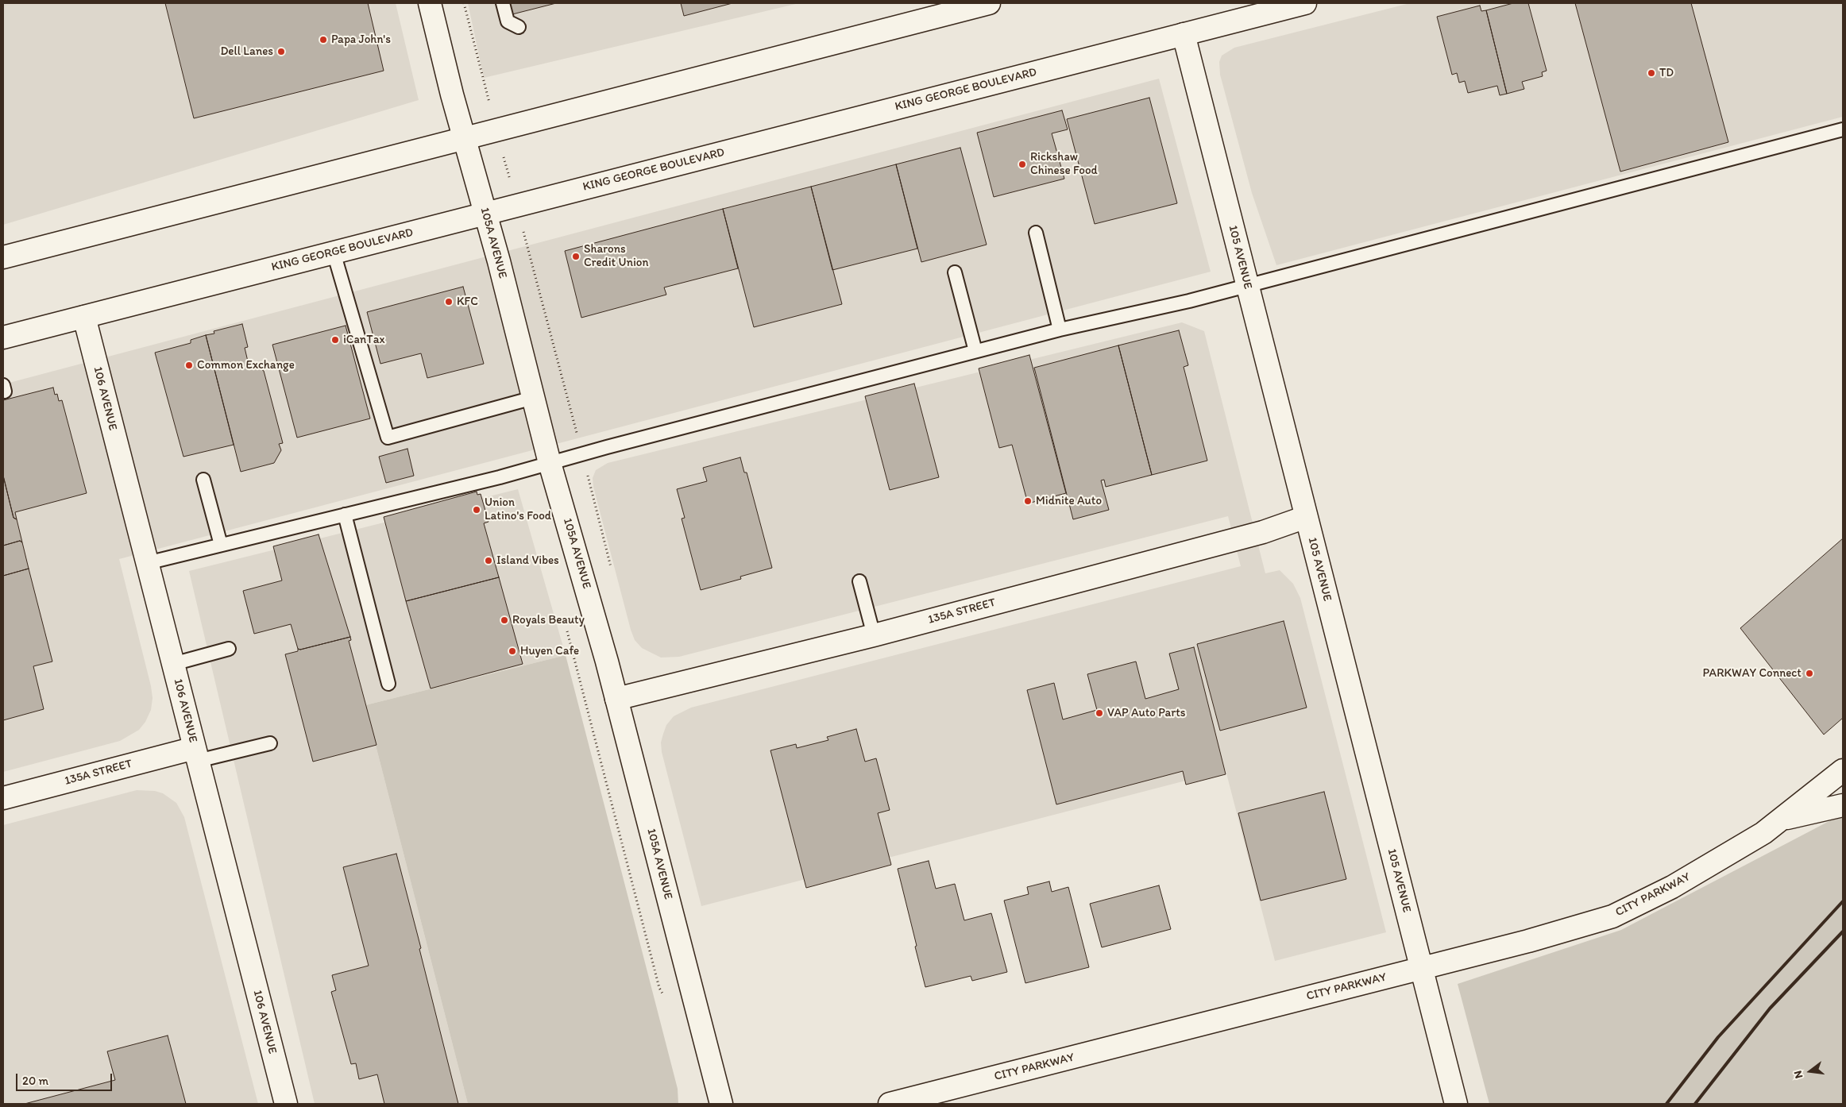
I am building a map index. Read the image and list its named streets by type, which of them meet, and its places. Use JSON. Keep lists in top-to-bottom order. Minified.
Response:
{"streets":{"street":["KING GEORGE BOULEVARD","105A AVENUE","105 AVENUE","106 AVENUE","135A STREET","CITY PARKWAY"]},"crossings":[["KING GEORGE BOULEVARD","105A AVENUE"],["KING GEORGE BOULEVARD","105 AVENUE"],["KING GEORGE BOULEVARD","106 AVENUE"],["105A AVENUE","135A STREET"],["105 AVENUE","135A STREET"],["105 AVENUE","CITY PARKWAY"],["106 AVENUE","135A STREET"]],"places":["Papa John's","Dell Lanes","TD","Rickshaw Chinese Food","Sharons Credit Union","KFC","iCanTax","Common Exchange","Midnite Auto","Union Latino's Food","Island Vibes","Royals Beauty","Huyen Cafe","PARKWAY Connect","VAP Auto Parts"],"scale_bar":"20 m","north":"left"}
